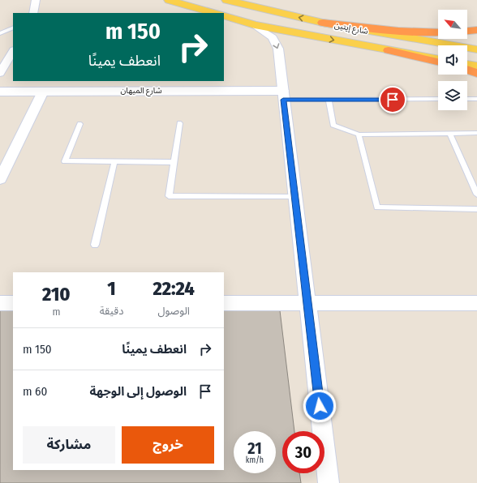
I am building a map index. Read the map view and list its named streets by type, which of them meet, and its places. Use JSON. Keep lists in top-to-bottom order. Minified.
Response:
{"streets":{"main road":["شارع إيتين"],"street":["شارع الميهان"]},"north":"top left","page":{"turn":["150 m","انعطف يمينًا"],"eta":["22:24","الوصول","1","دقيقة","210","m"],"list":[{"name":"انعطف يمينًا","value":"150 m"},{"name":"الوصول إلى الوجهة","value":"60 m"}],"buttons":["خروج","مشاركة"],"speed":"21 km/h","limit":"30"}}
